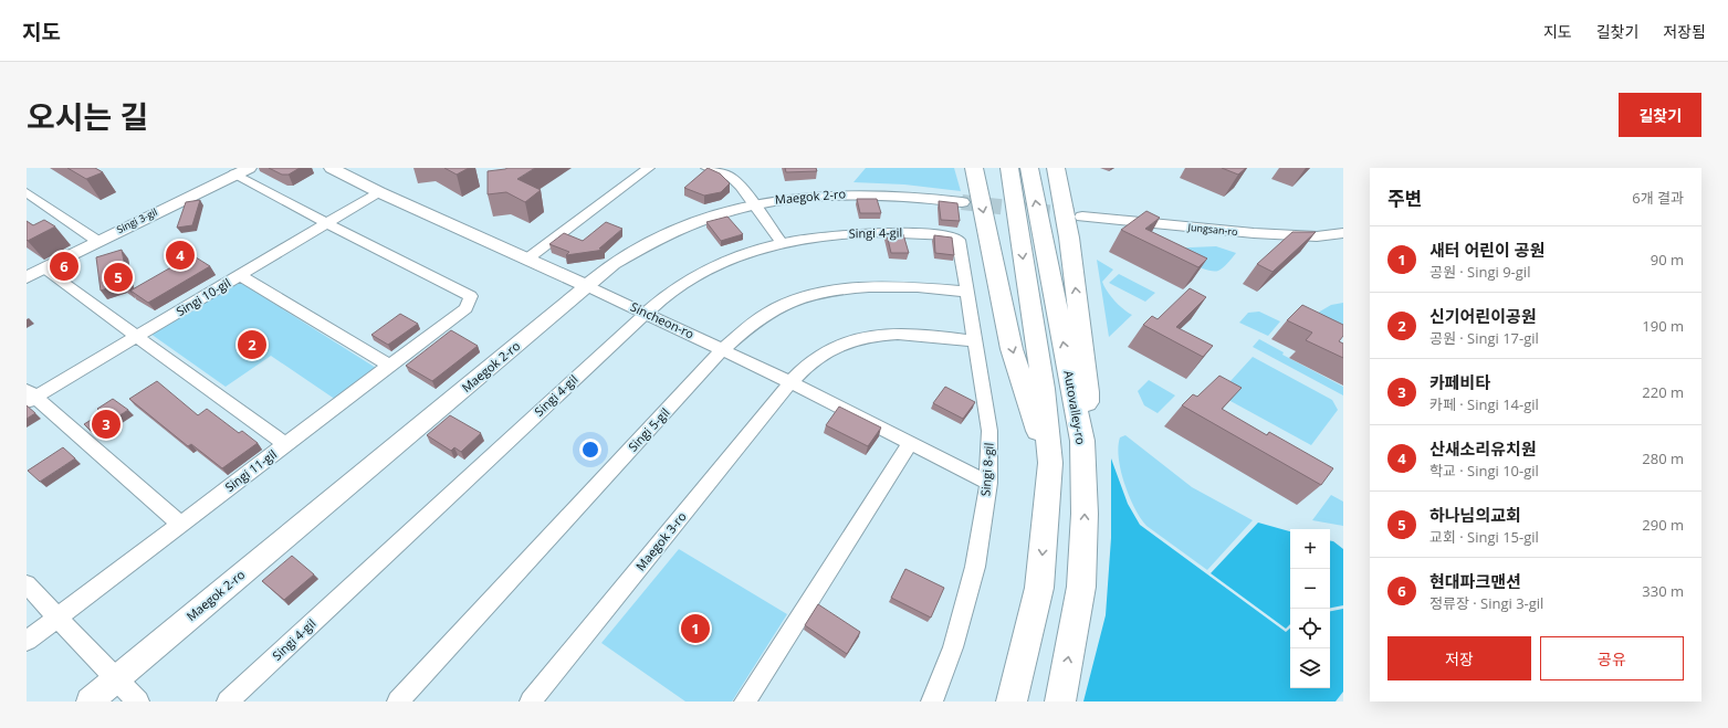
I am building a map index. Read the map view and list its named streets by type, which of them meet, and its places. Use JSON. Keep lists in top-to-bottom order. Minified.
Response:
{"streets":{"highway":["Autovalley-ro"],"street":["Maegok 2-ro","Singi 3-gil","Jungsan-ro","Singi 4-gil","Singi 10-gil","Sincheon-ro","Singi 5-gil","Singi 8-gil","Singi 11-gil","Maegok 3-ro"]},"crossings":[["Maegok 2-ro","Sincheon-ro"],["Singi 4-gil","Sincheon-ro"],["Singi 4-gil","Singi 8-gil"],["Singi 10-gil","Sincheon-ro"],["Singi 10-gil","Singi 11-gil"],["Sincheon-ro","Singi 5-gil"],["Sincheon-ro","Singi 8-gil"],["Sincheon-ro","Maegok 3-ro"],["Singi 5-gil","Singi 8-gil"],["Singi 8-gil","Maegok 3-ro"]],"page":{"header":"지도","nav":["지도","길찾기","저장됨"],"title":"오시는 길","buttons":["길찾기",["저장","공유"]],"heading":["주변","6개 결과"],"list":[{"mark":"1","name":"새터 어린이 공원","note":"공원 · Singi 9-gil","value":"90 m"},{"mark":"2","name":"신기어린이공원","note":"공원 · Singi 17-gil","value":"190 m"},{"mark":"3","name":"카페비타","note":"카페 · Singi 14-gil","value":"220 m"},{"mark":"4","name":"산새소리유치원","note":"학교 · Singi 10-gil","value":"280 m"},{"mark":"5","name":"하나님의교회","note":"교회 · Singi 15-gil","value":"290 m"},{"mark":"6","name":"현대파크맨션","note":"정류장 · Singi 3-gil","value":"330 m"}],"pins":["4","6","5","2","3","1"],"map_buttons":["+","−"]}}
